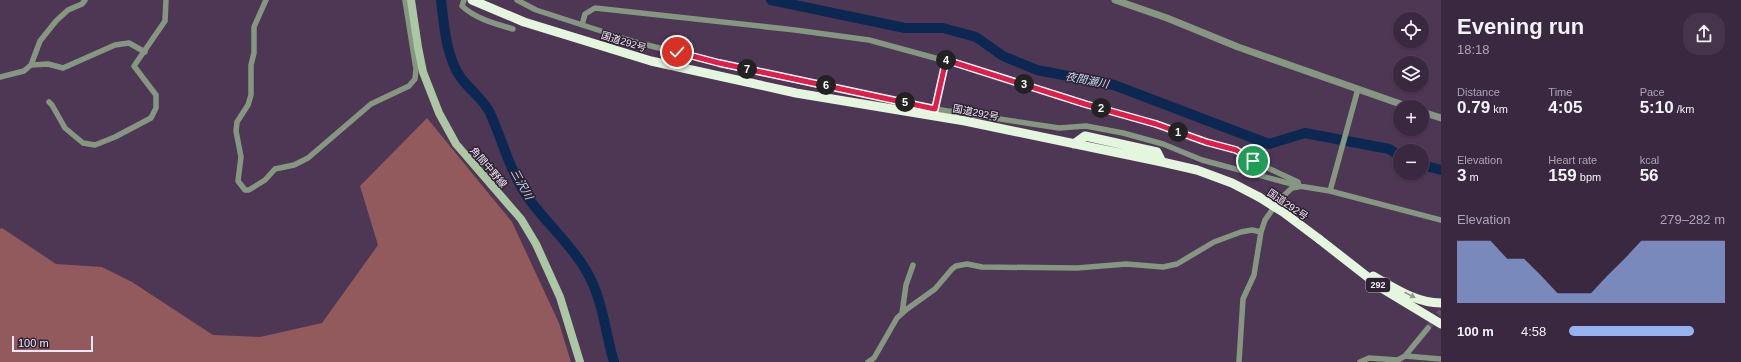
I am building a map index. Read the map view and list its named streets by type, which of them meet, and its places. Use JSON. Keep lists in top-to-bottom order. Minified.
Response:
{"streets":{"highway":["国道292号","292"],"main road":["角間中野線"]},"water":["夜間瀬川","三沢川"],"scale_bar":"100 m","page":{"heading":["Evening run","18:18"],"map_buttons":["+","−"],"pins":["4","7","3","6","5","2","1"],"stats":[["Distance","0.79 km"],["Time","4:05"],["Pace","5:10 /km"],["Elevation","3 m"],["Heart rate","159 bpm"],["kcal","56"]],"chart":["Elevation","279–282 m"],"list":[{"name":"100 m","note":"4:58"}],"scale":"100 m"}}
